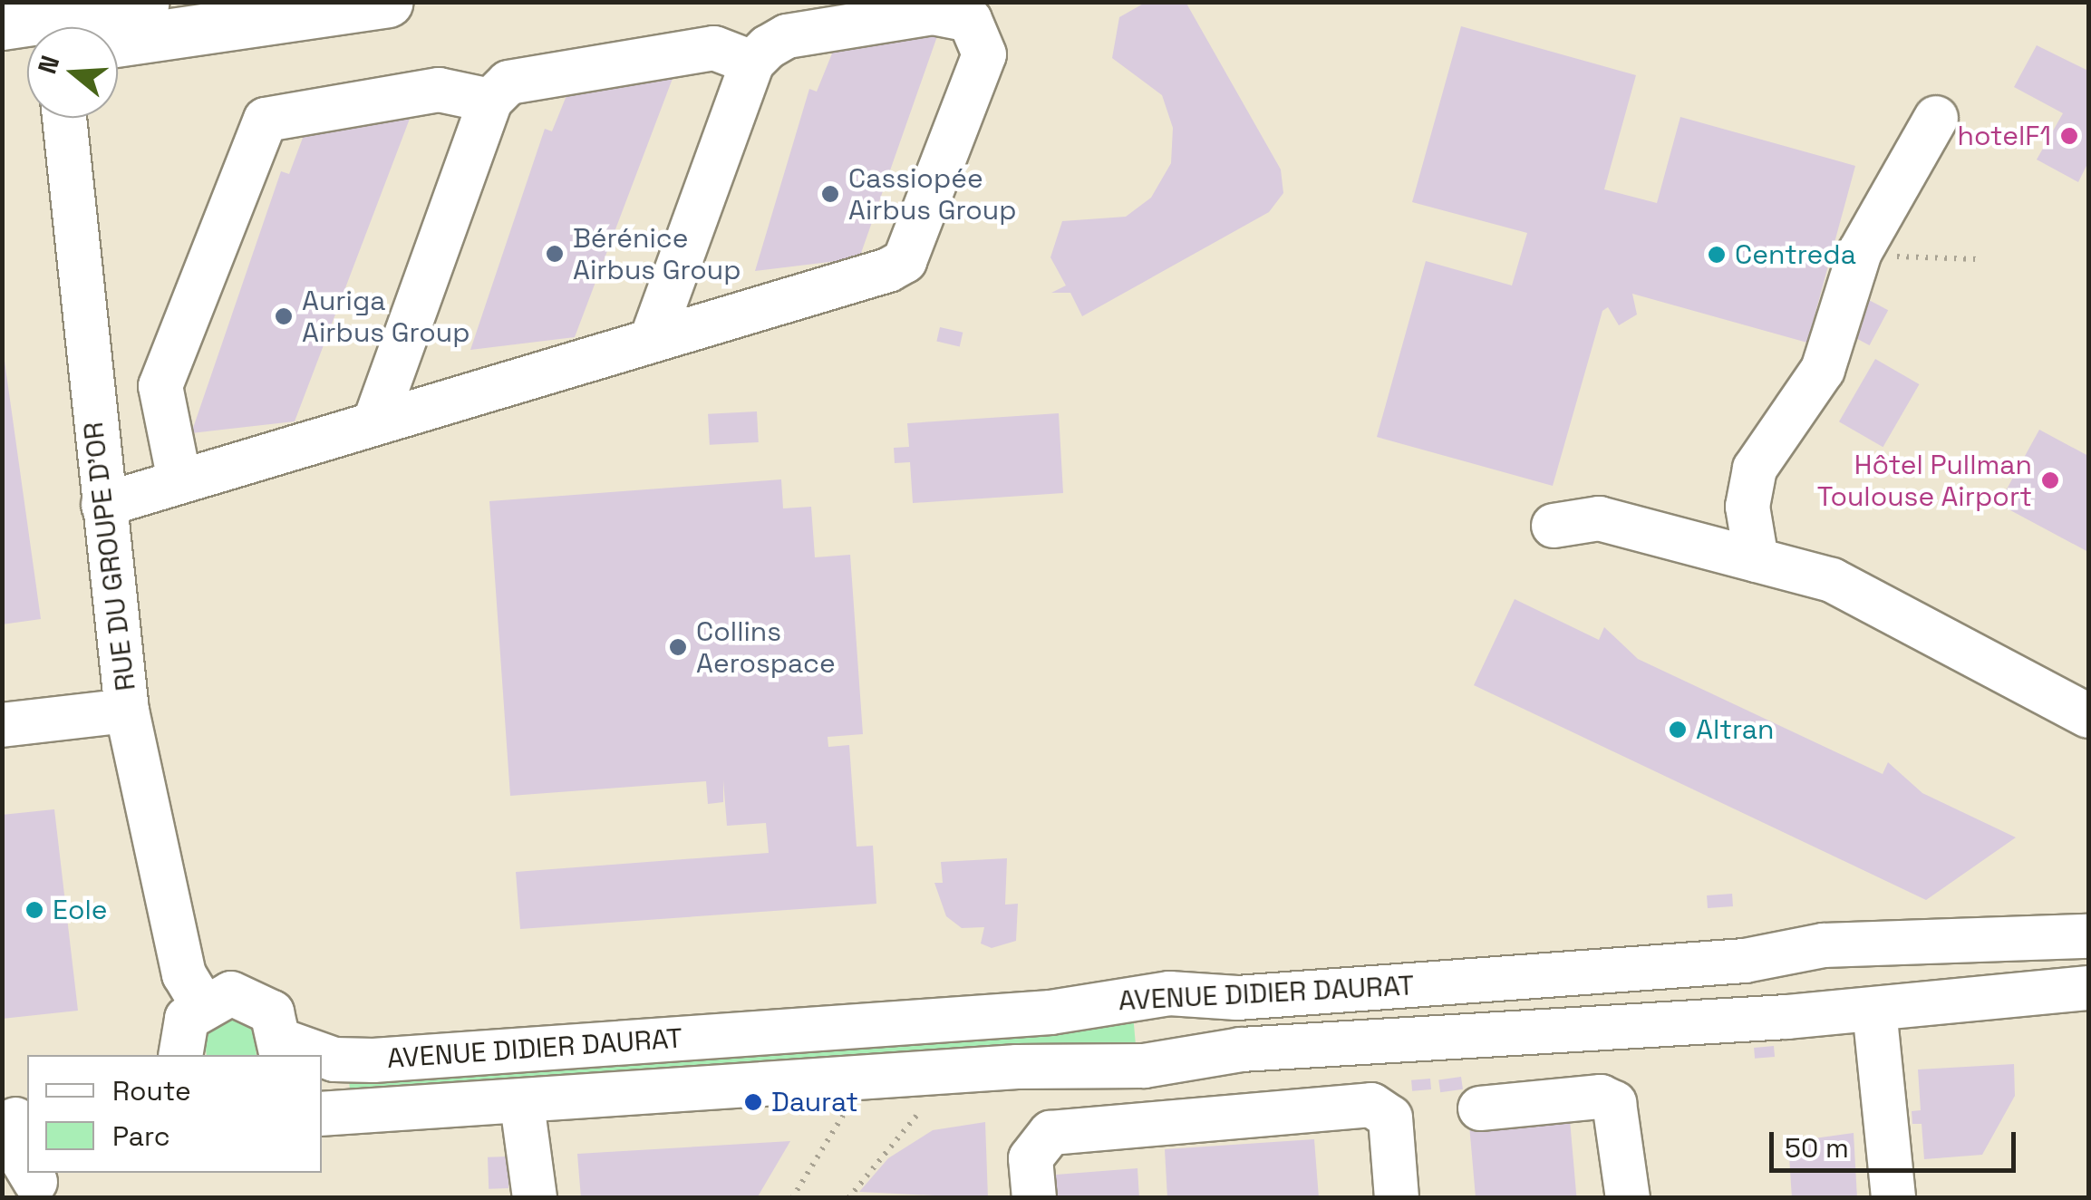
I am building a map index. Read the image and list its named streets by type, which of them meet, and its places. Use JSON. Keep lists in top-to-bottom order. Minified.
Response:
{"streets":{"street":["RUE DU GROUPE D'OR","AVENUE DIDIER DAURAT"]},"places":["hotelF1","Cassiopée Airbus Group","Bérénice Airbus Group","Centreda","Auriga Airbus Group","Hôtel Pullman Toulouse Airport","Collins Aerospace","Altran","Eole","Daurat"],"legend":["Route","Parc"],"scale_bar":"50 m","north":"left"}
